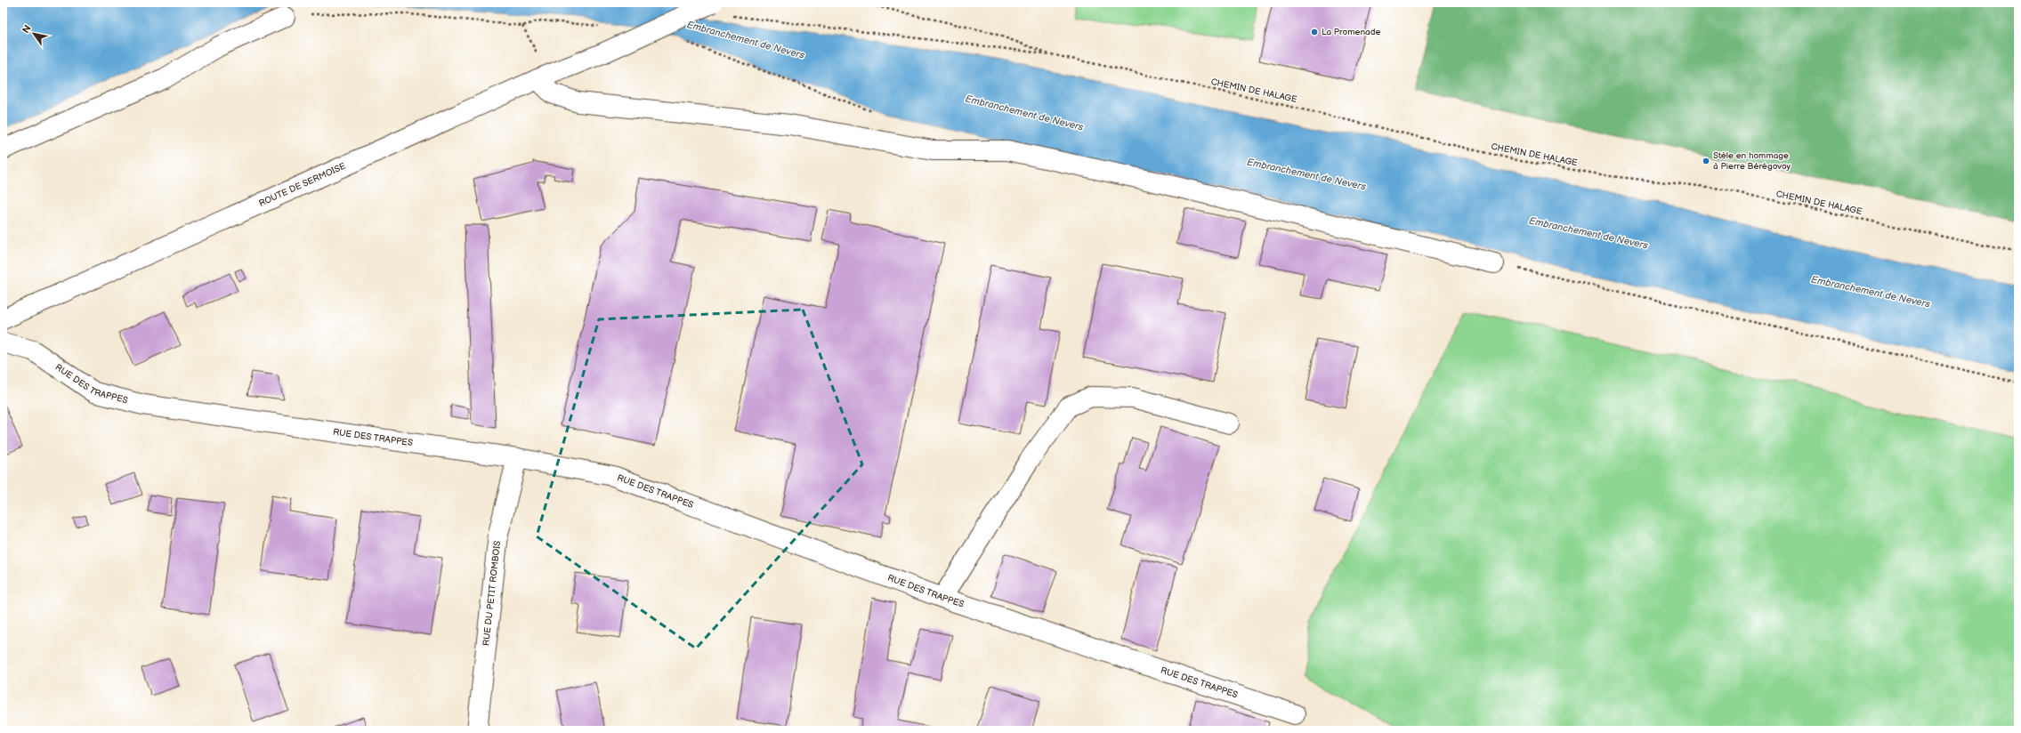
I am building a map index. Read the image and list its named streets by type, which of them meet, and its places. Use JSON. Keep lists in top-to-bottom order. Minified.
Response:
{"streets":{"street":["ROUTE DE SERMOISE","RUE DES TRAPPES","RUE DU PETIT ROMBOIS"],"path":["CHEMIN DE HALAGE"]},"crossings":[["RUE DES TRAPPES","RUE DU PETIT ROMBOIS"]],"water":["Embranchement de Nevers"],"places":["La Promenade","Stèle en hommage à Pierre Bérégovoy"],"north":"top left"}
